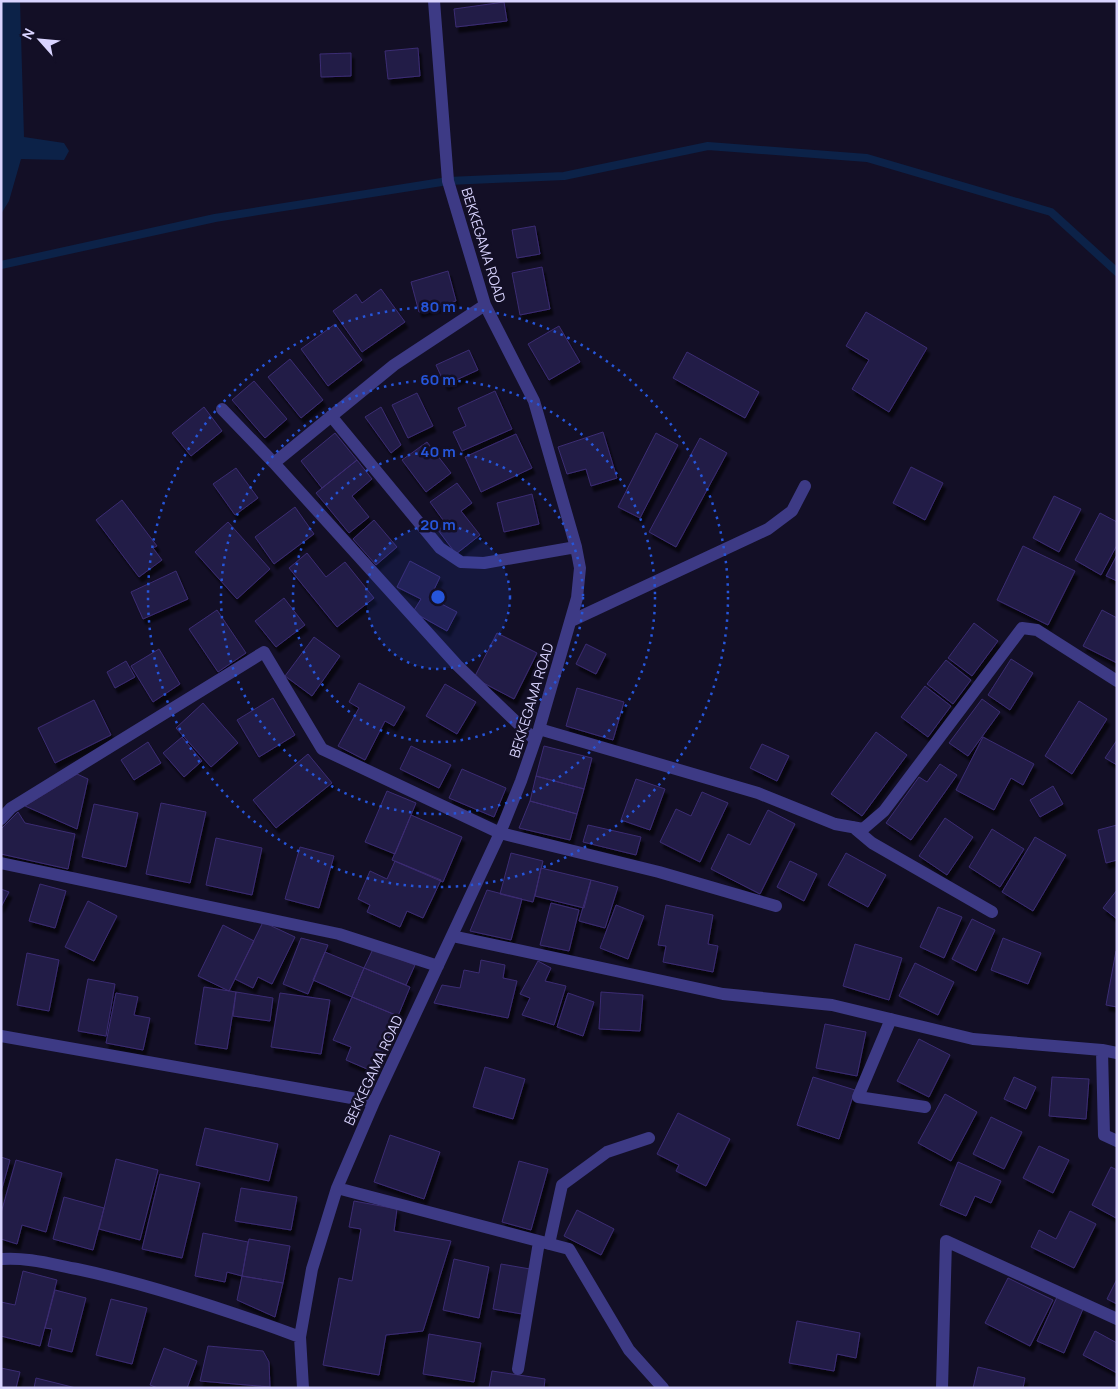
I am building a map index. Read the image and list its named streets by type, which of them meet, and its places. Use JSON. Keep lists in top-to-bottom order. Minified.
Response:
{"streets":{"street":["BEKKEGAMA ROAD"]},"north":"top left","rings":["80 m","60 m","40 m","20 m"]}
